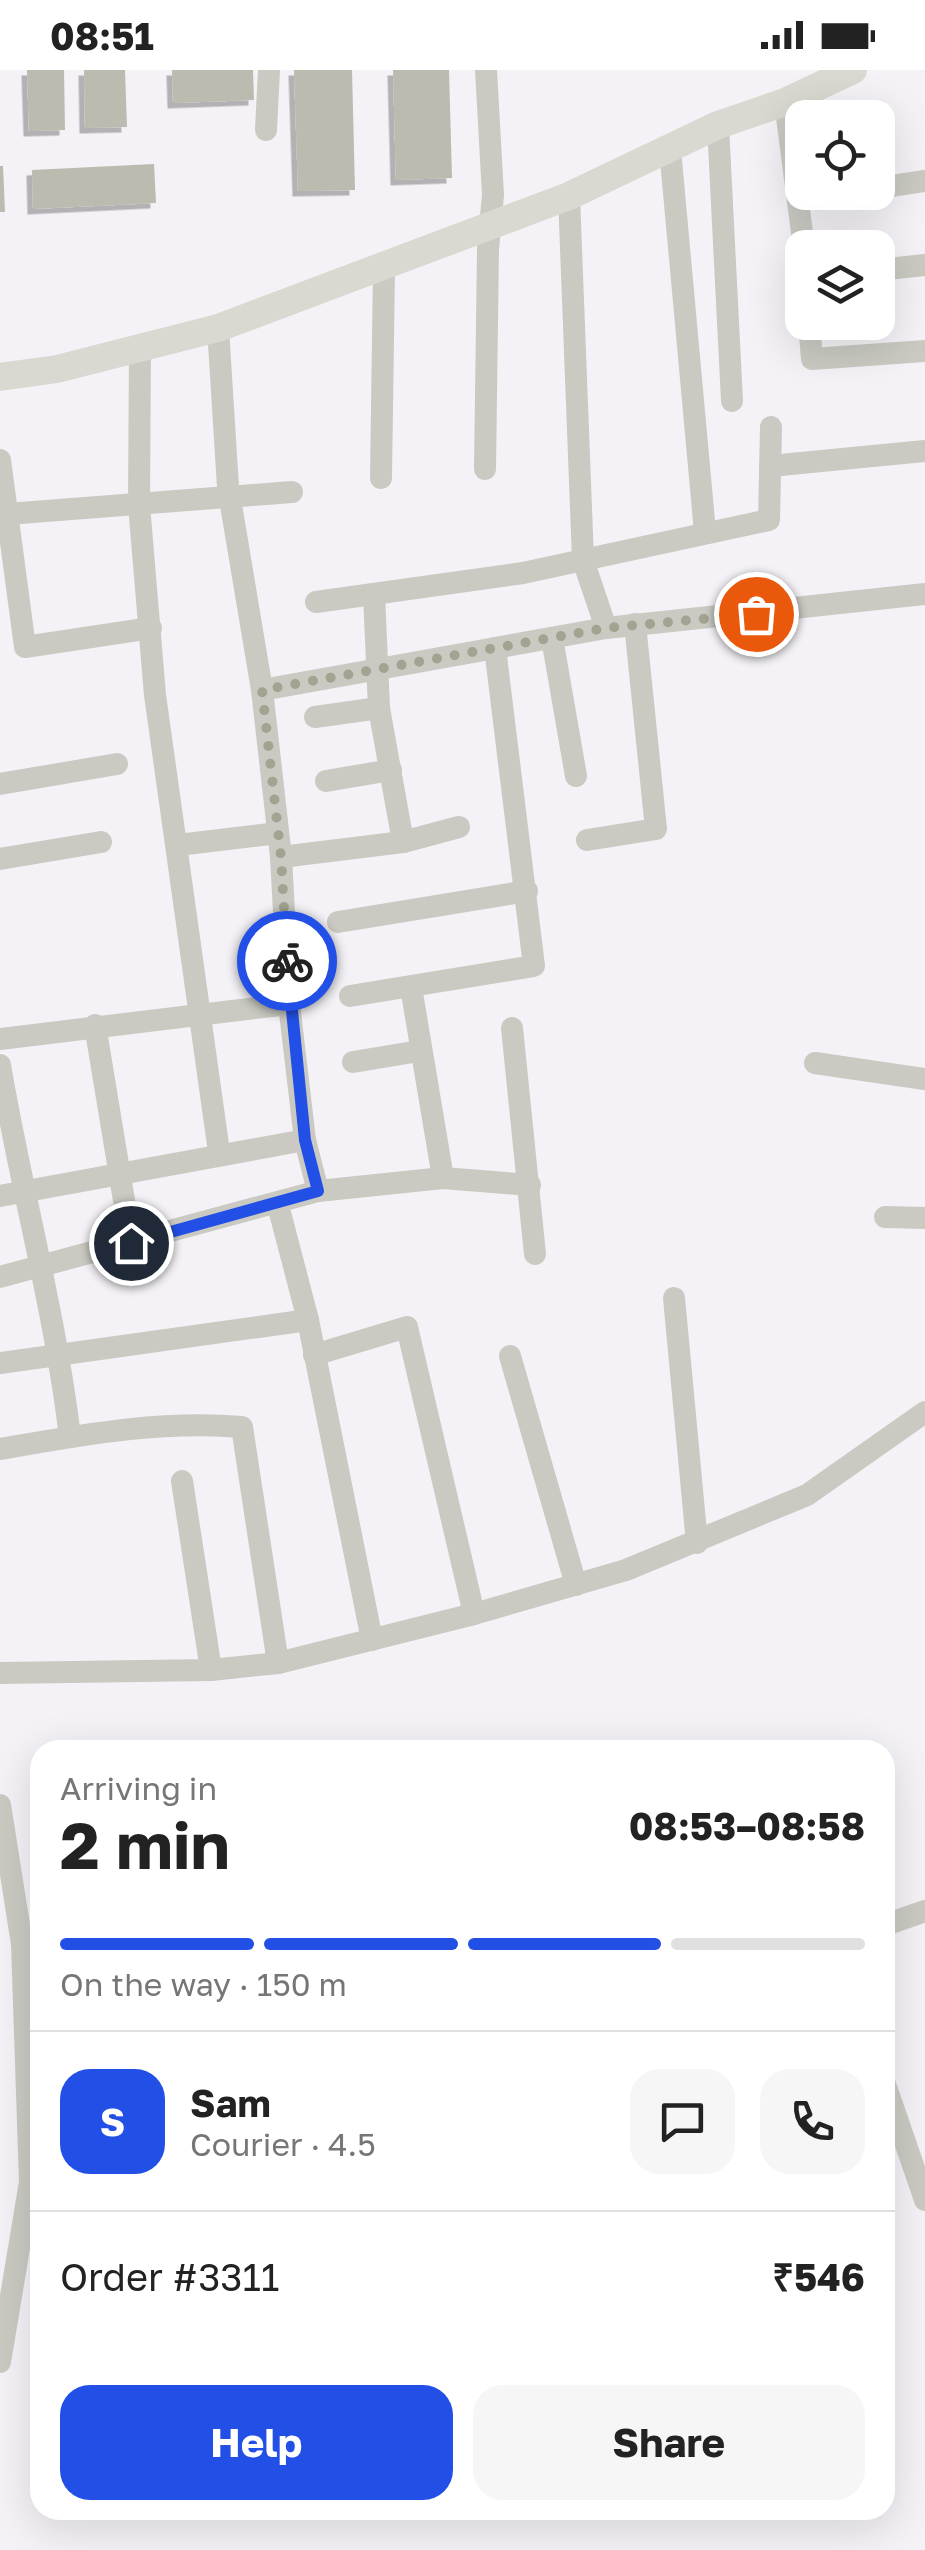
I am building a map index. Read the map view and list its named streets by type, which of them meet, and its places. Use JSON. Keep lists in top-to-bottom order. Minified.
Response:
{"page":{"status":"08:51","heading":["2 min","Arriving in","08:53–08:58"],"panel":["Sam","Courier · 4.5","Order #3311","₹546"],"bar":"On the way · 150 m","round":"S","buttons":["Help","Share"]}}
